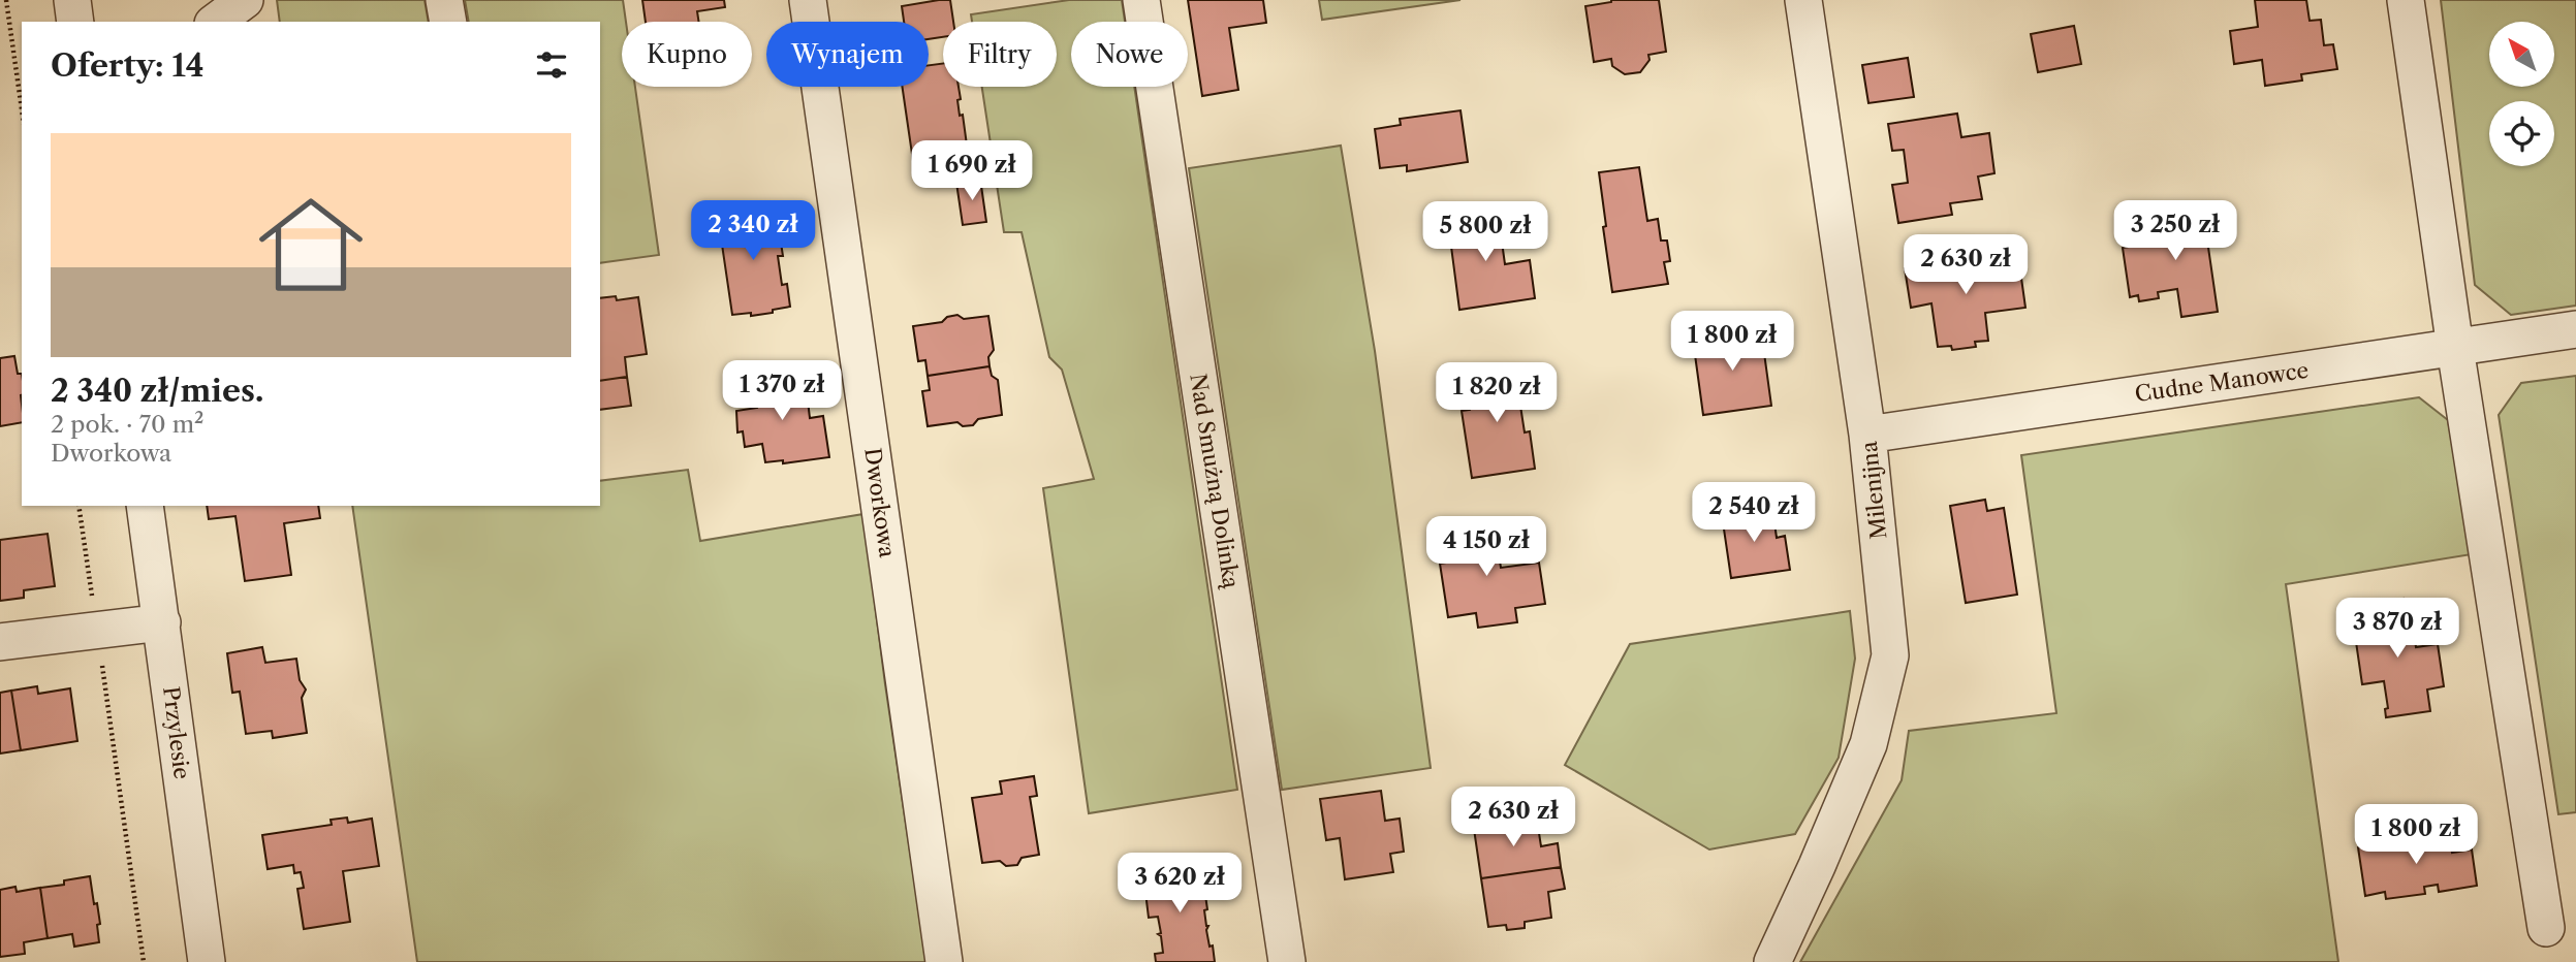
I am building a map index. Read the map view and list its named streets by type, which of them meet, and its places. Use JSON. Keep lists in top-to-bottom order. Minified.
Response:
{"streets":{"street":["Cudne Manowce","Nad Smużną Dolinką","Milenijna","Dworkowa","Przylesie"]},"crossings":[["Cudne Manowce","Milenijna"]],"north":"top left","page":{"chip":["Kupno","Wynajem","Filtry","Nowe"],"heading":"Oferty: 14","list":[{"name":"2 340 zł/mies.","note":"2 pok. · 70 m² · Dworkowa"}],"price":["1 690 zł","2 340 zł","3 250 zł","5 800 zł","2 630 zł","1 800 zł","1 370 zł","1 820 zł","2 540 zł","4 150 zł","3 870 zł","2 630 zł","1 800 zł","3 620 zł"]}}
